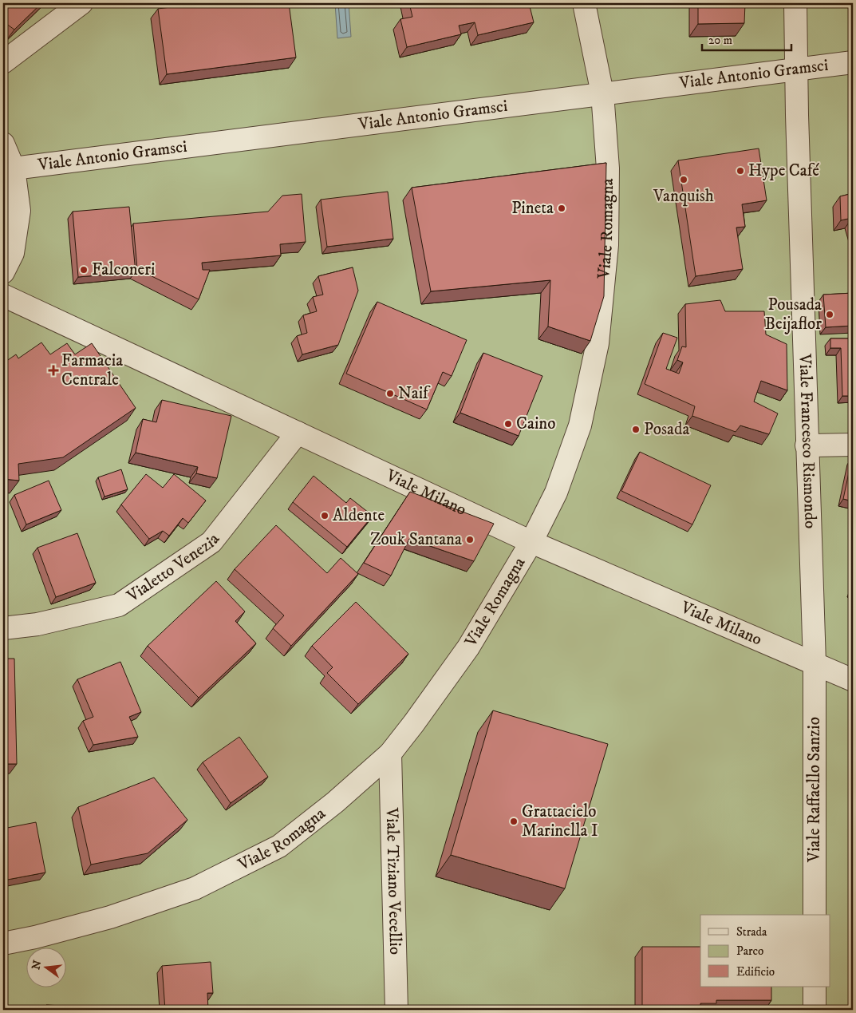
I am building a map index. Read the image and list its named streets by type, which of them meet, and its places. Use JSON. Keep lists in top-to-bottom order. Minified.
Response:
{"streets":{"street":["Viale Antonio Gramsci","Viale Romagna","Viale Francesco Rismondo","Viale Milano","Vialetto Venezia","Viale Raffaello Sanzio","Viale Tiziano Vecellio"]},"crossings":[["Viale Antonio Gramsci","Viale Romagna"],["Viale Antonio Gramsci","Viale Francesco Rismondo"],["Viale Romagna","Viale Milano"],["Viale Romagna","Viale Tiziano Vecellio"],["Viale Francesco Rismondo","Viale Milano"],["Viale Francesco Rismondo","Viale Raffaello Sanzio"],["Viale Milano","Vialetto Venezia"],["Viale Milano","Viale Raffaello Sanzio"]],"places":{"other":["Hype Café","Vanquish","Pineta","Falconeri","Pousada Beijaflor","Naif","Caino","Posada","Aldente","Zouk Santana","Grattacielo Marinella I"],"health":["Farmacia Centrale"]},"legend":["Strada","Parco","Edificio"],"scale_bar":"20 m","north":"left"}
